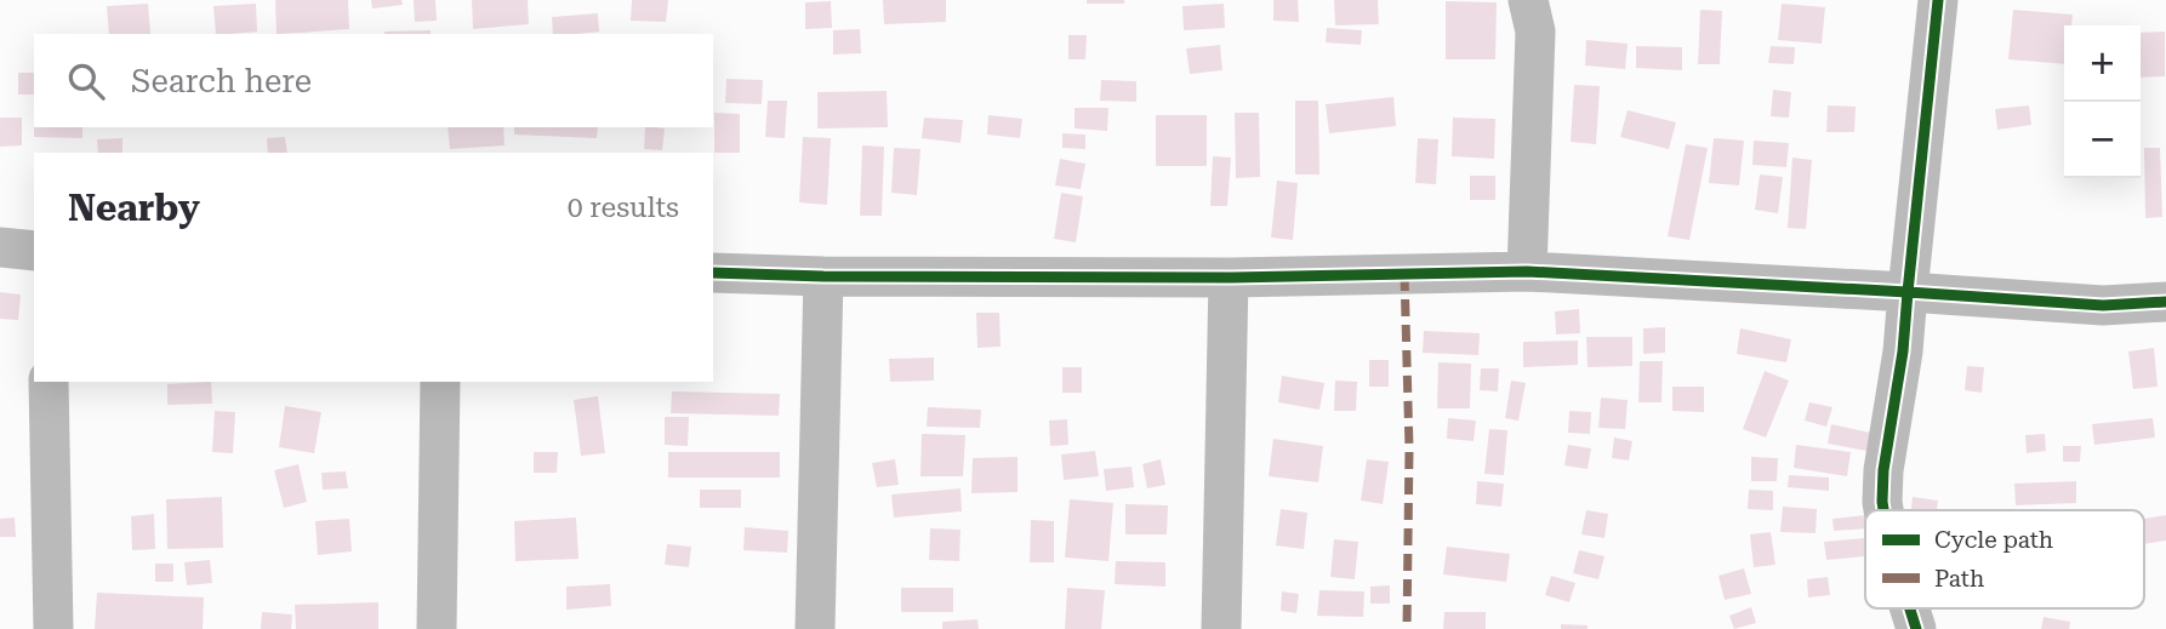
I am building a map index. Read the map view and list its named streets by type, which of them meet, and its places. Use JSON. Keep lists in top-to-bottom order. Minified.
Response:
{"legend":["Cycle path","Path"],"page":{"map_buttons":["+","−"],"search":"Search here","heading":["Nearby","0 results"]}}
